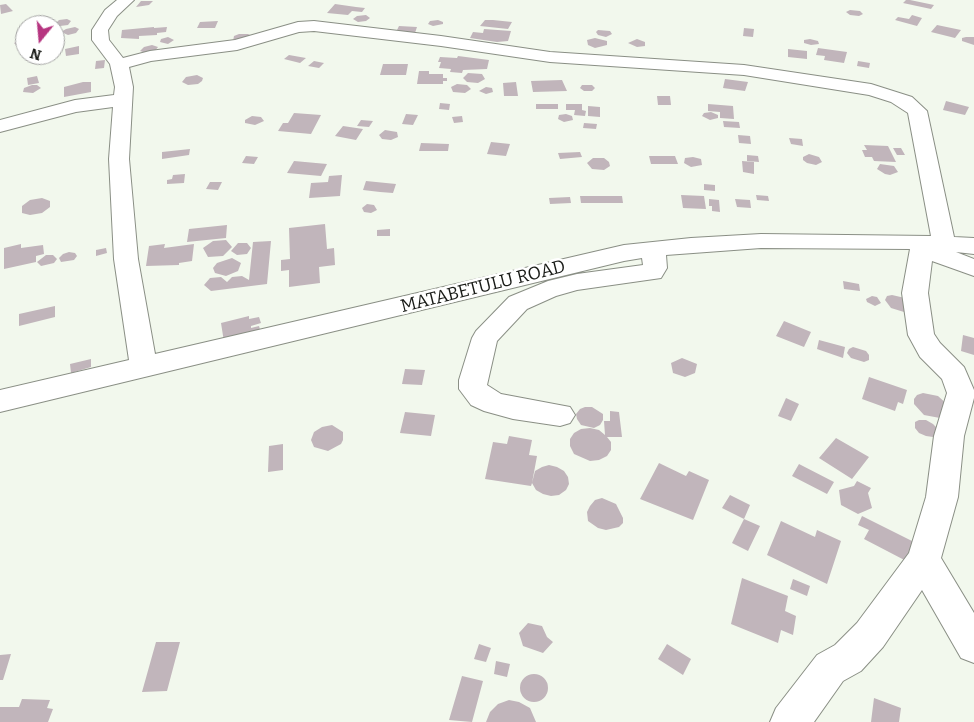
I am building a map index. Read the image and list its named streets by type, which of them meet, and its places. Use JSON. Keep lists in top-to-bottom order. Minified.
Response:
{"streets":{"street":["MATABETULU ROAD"]},"north":"bottom"}
